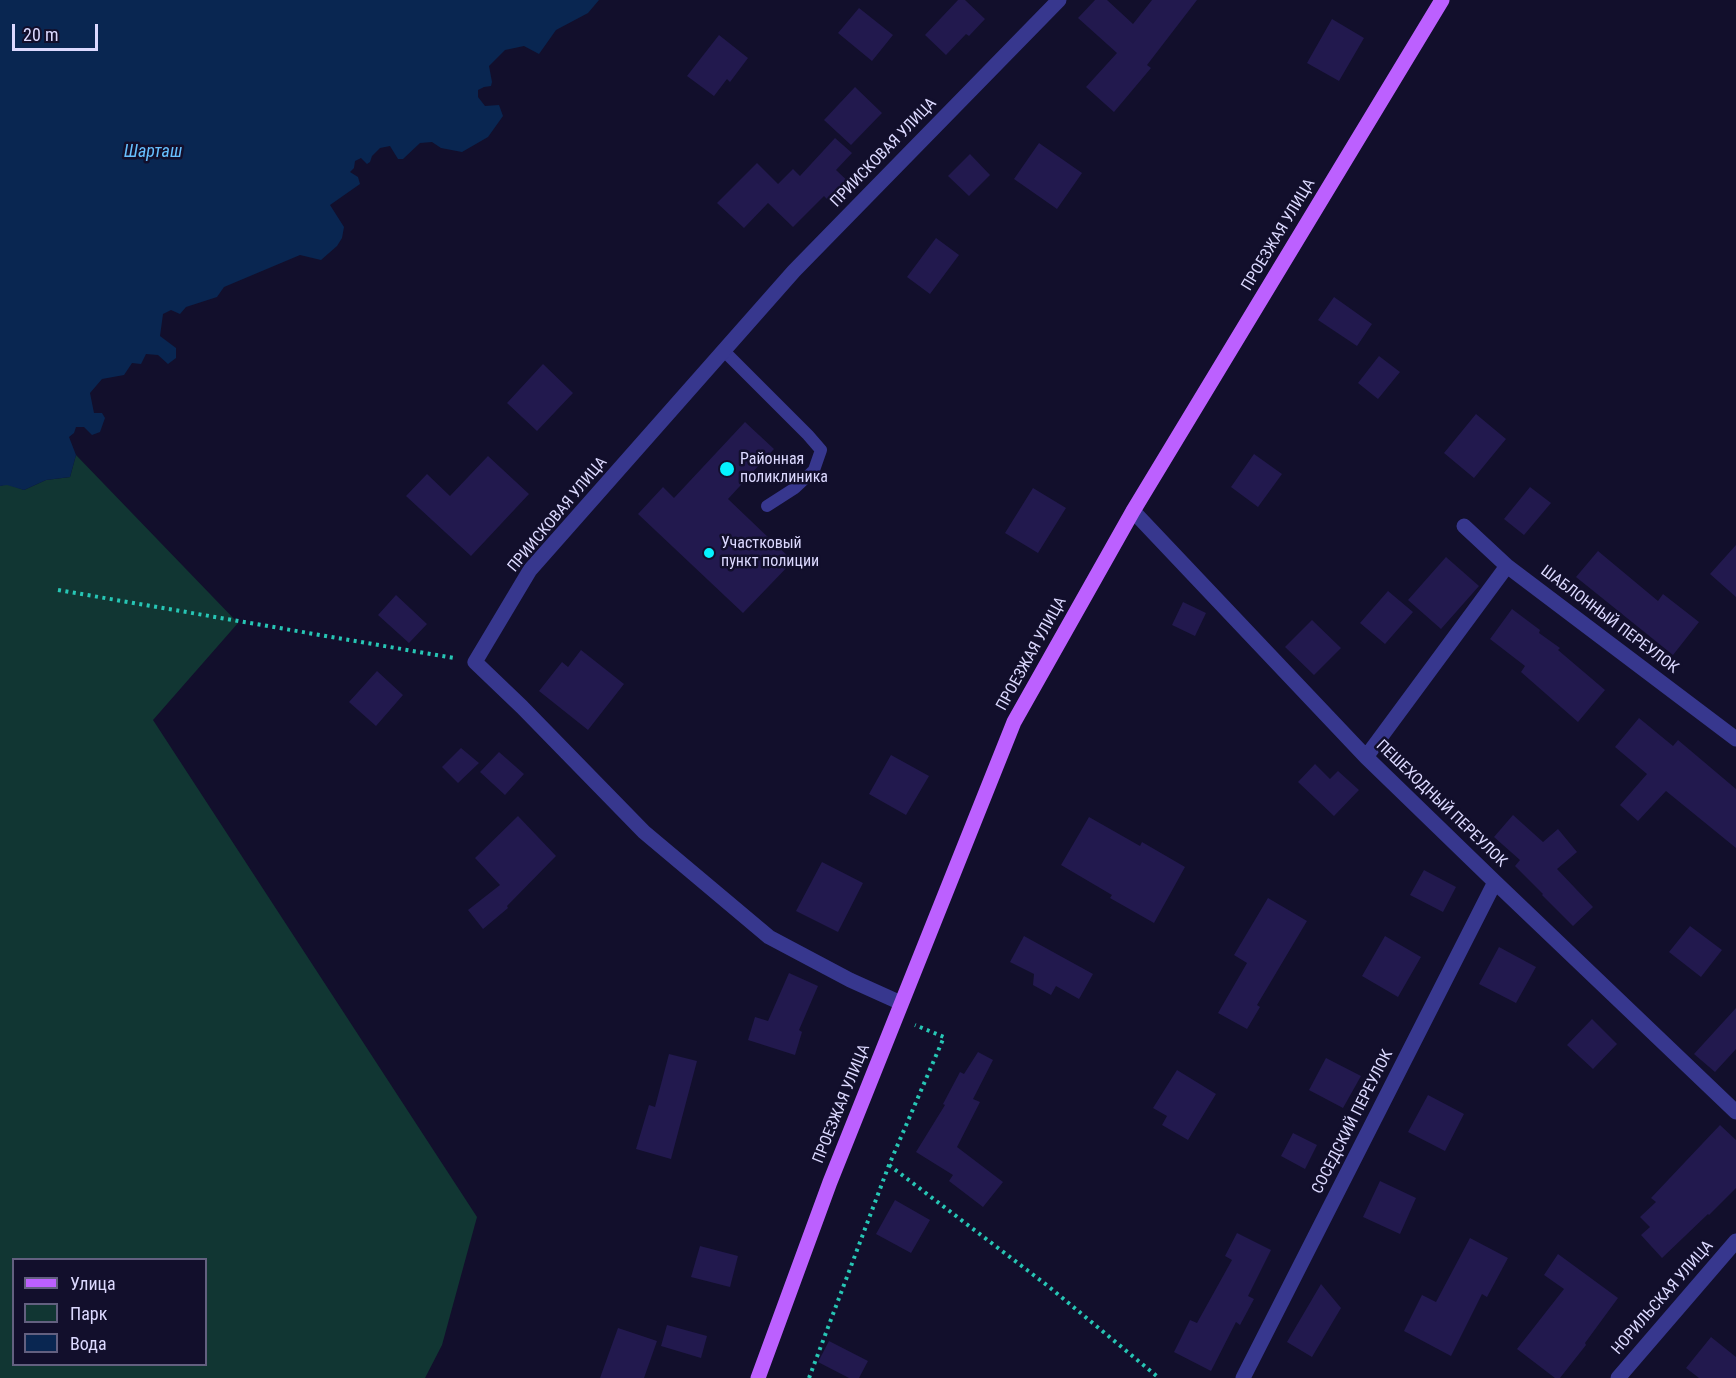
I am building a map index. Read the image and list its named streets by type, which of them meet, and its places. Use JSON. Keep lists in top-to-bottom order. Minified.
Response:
{"streets":{"main road":["ПРОЕЗЖАЯ УЛИЦА"],"street":["ПРИИСКОВАЯ УЛИЦА","ШАБЛОННЫЙ ПЕРЕУЛОК","ПЕШЕХОДНЫЙ ПЕРЕУЛОК","СОСЕДСКИЙ ПЕРЕУЛОК","НОРИЛЬСКАЯ УЛИЦА"]},"crossings":[["ПРОЕЗЖАЯ УЛИЦА","ПЕШЕХОДНЫЙ ПЕРЕУЛОК"],["ПЕШЕХОДНЫЙ ПЕРЕУЛОК","СОСЕДСКИЙ ПЕРЕУЛОК"]],"water":["Шарташ"],"places":["Районная поликлиника","Участковый пункт полиции"],"legend":["Улица","Парк","Вода"],"scale_bar":"20 m"}
